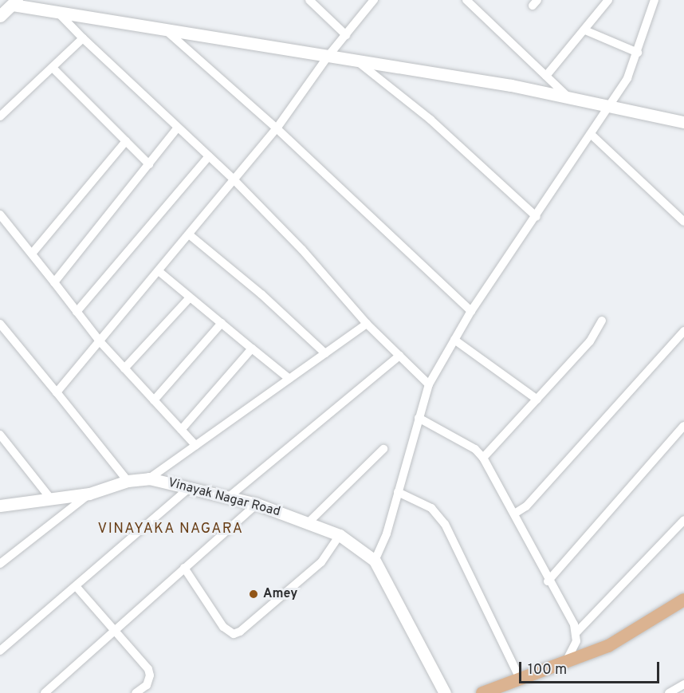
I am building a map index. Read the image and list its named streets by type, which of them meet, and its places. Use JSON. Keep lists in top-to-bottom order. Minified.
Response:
{"streets":{"main road":["Vinayak Nagar Road"]},"districts":["VINAYAKA NAGARA"],"places":["Amey"],"scale_bar":"100 m"}
